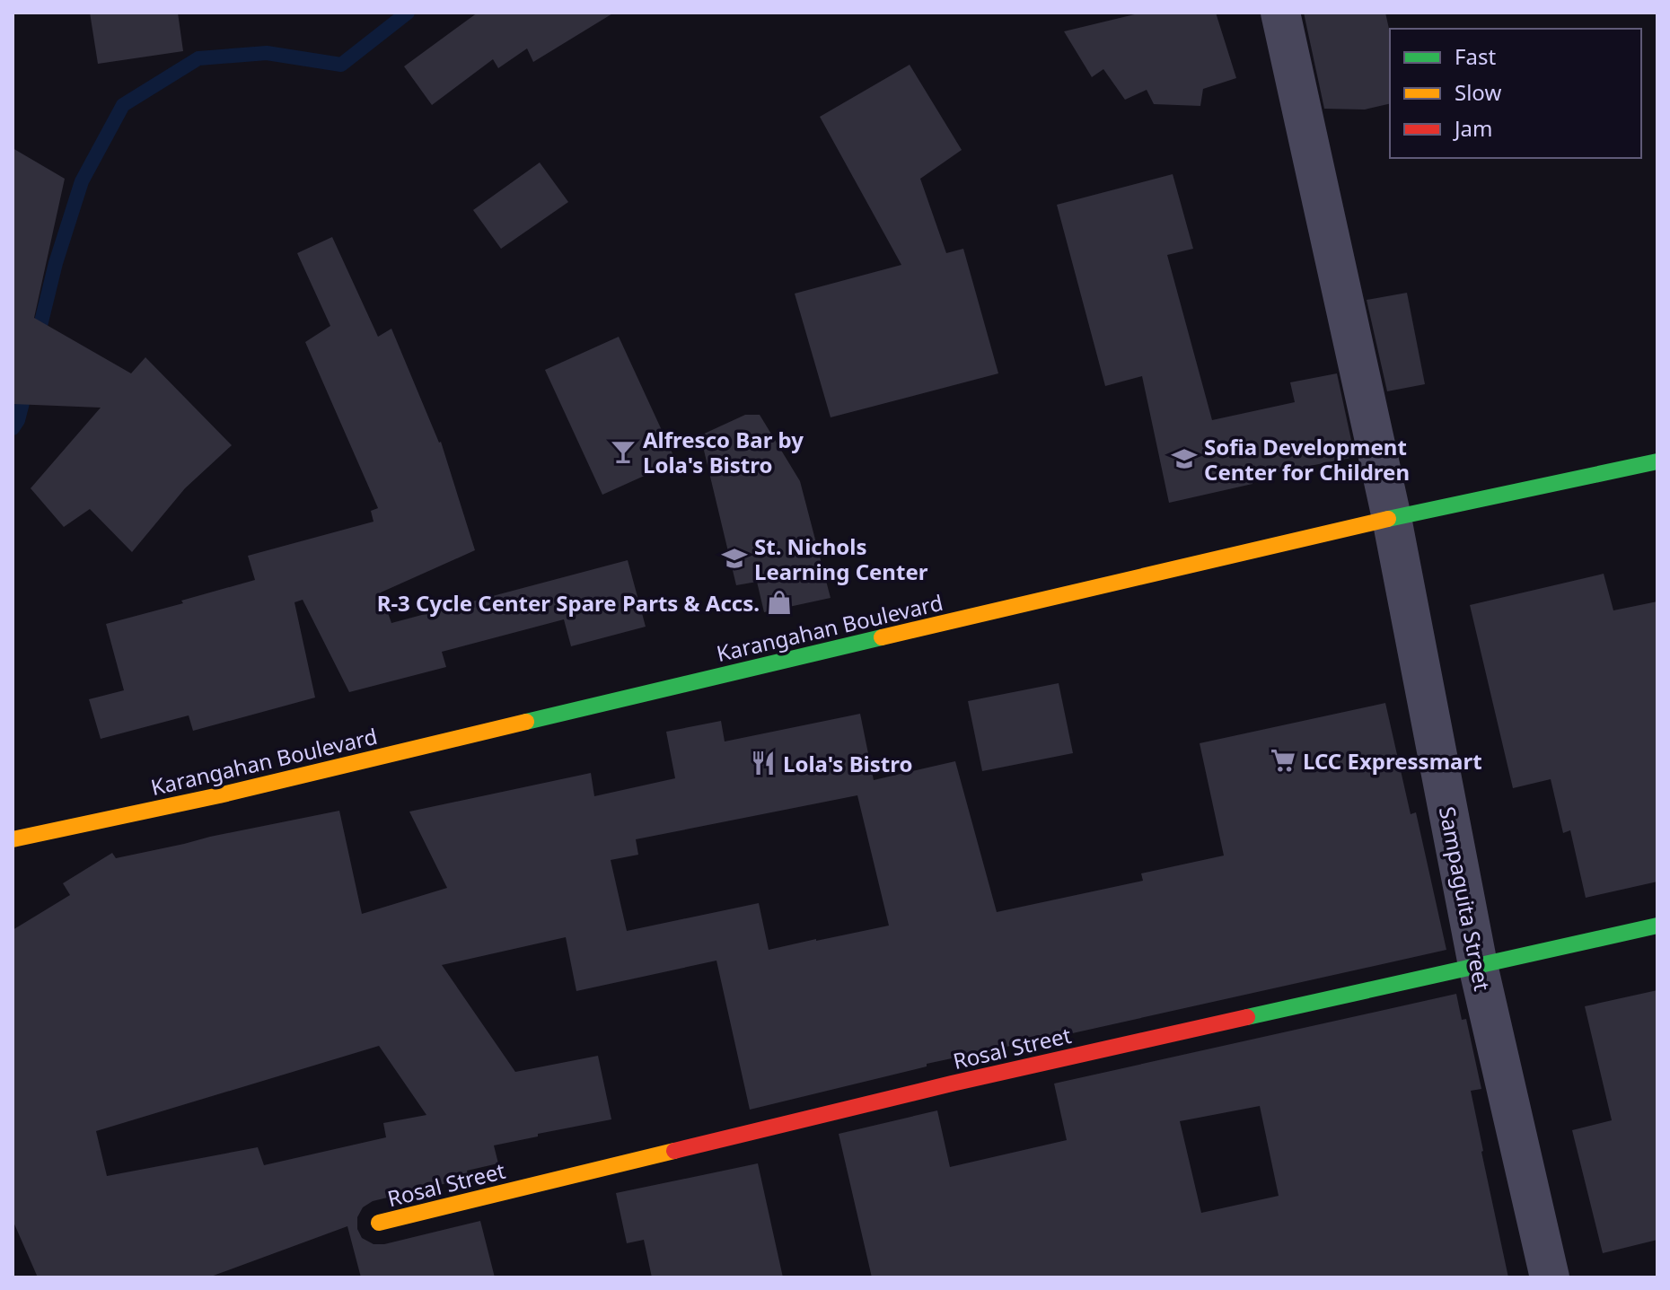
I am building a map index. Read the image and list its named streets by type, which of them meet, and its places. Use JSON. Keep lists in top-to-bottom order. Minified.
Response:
{"streets":{"main road":["Karangahan Boulevard","Rosal Street"],"street":["Sampaguita Street"]},"crossings":[["Karangahan Boulevard","Sampaguita Street"],["Sampaguita Street","Rosal Street"]],"places":{"bar":["Alfresco Bar by Lola's Bistro"],"school or university":["Sofia Development Center for Children","St. Nichols Learning Center"],"shop":["R-3 Cycle Center Spare Parts & Accs."],"supermarket":["LCC Expressmart"],"restaurant":["Lola's Bistro"]},"legend":["Fast","Slow","Jam"]}
